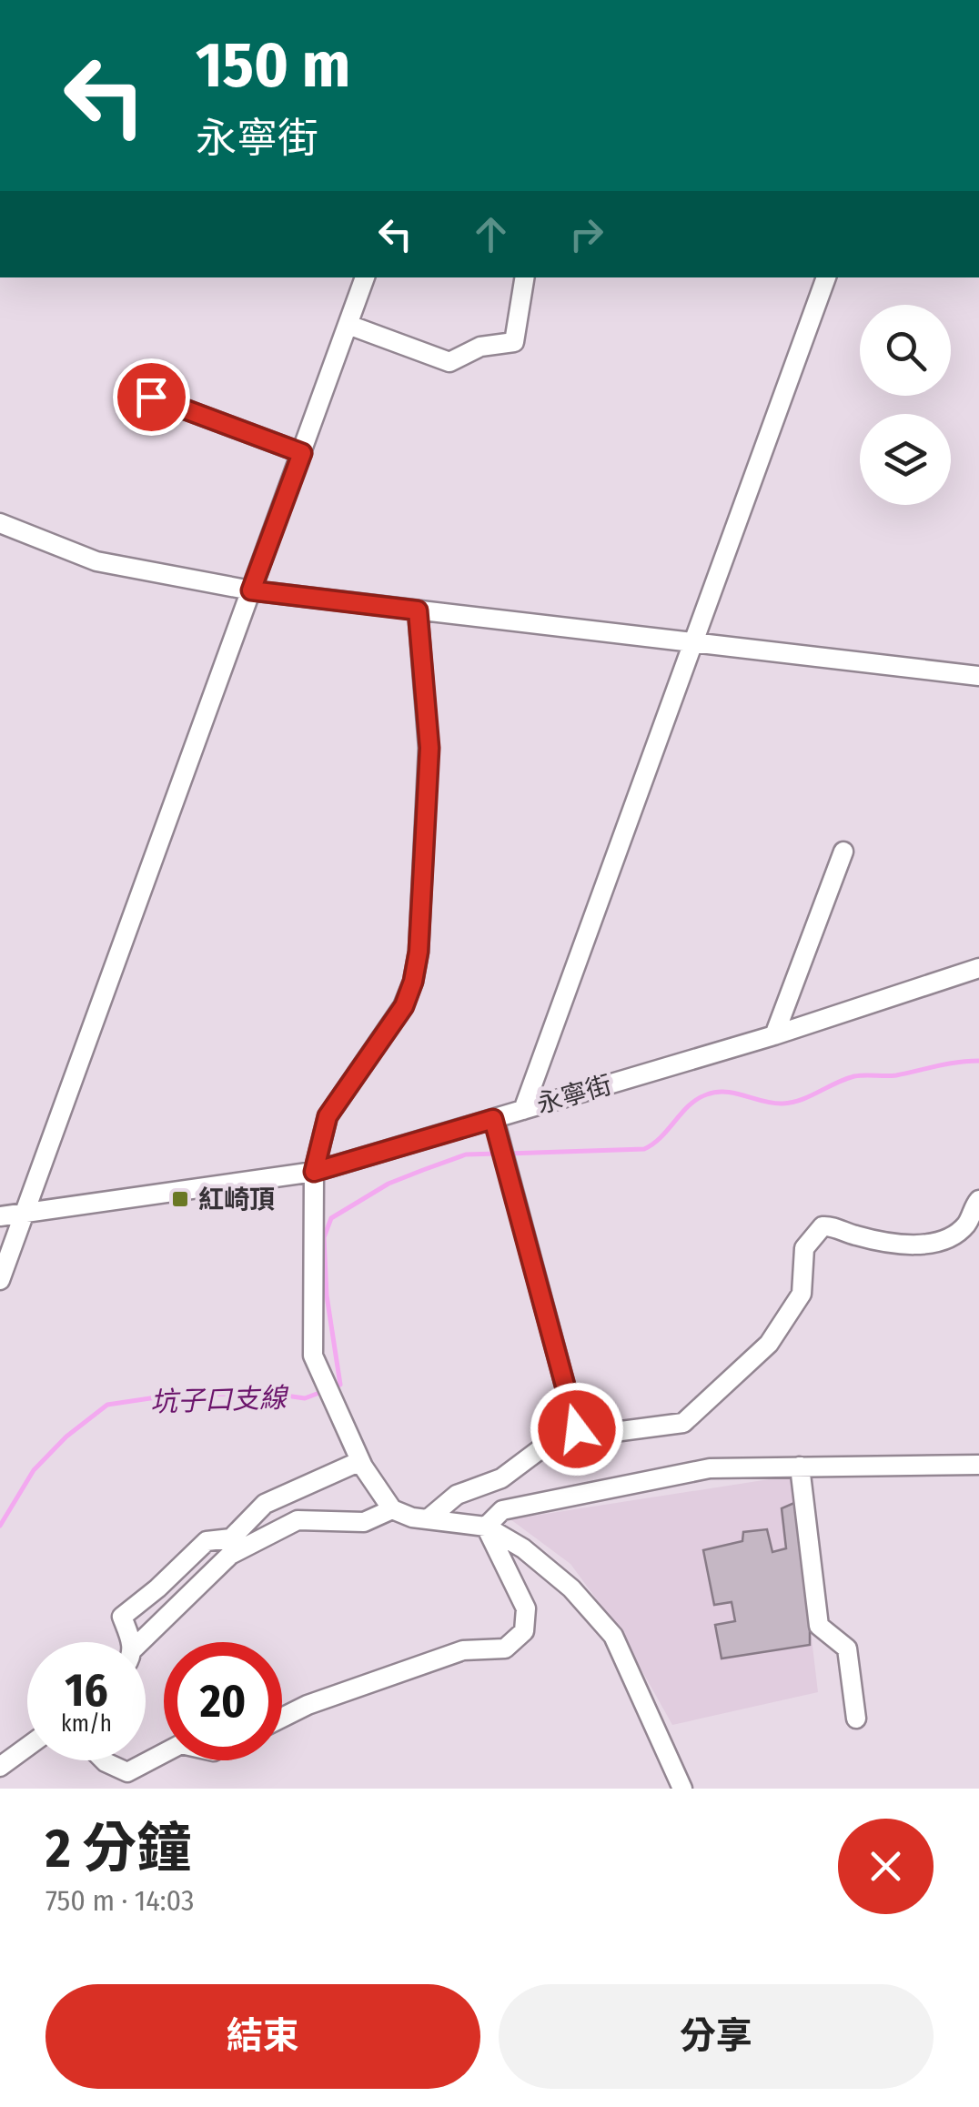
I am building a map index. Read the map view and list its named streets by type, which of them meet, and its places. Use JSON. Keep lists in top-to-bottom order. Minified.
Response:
{"streets":{"street":["永寧街"]},"water":["坑子口支線"],"places":{"transit":["紅崎頂"]},"page":{"turn":["150 m","永寧街"],"speed":"16 km/h","limit":"20","heading":["2 分鐘","750 m · 14:03"],"buttons":["結束","分享"]}}
